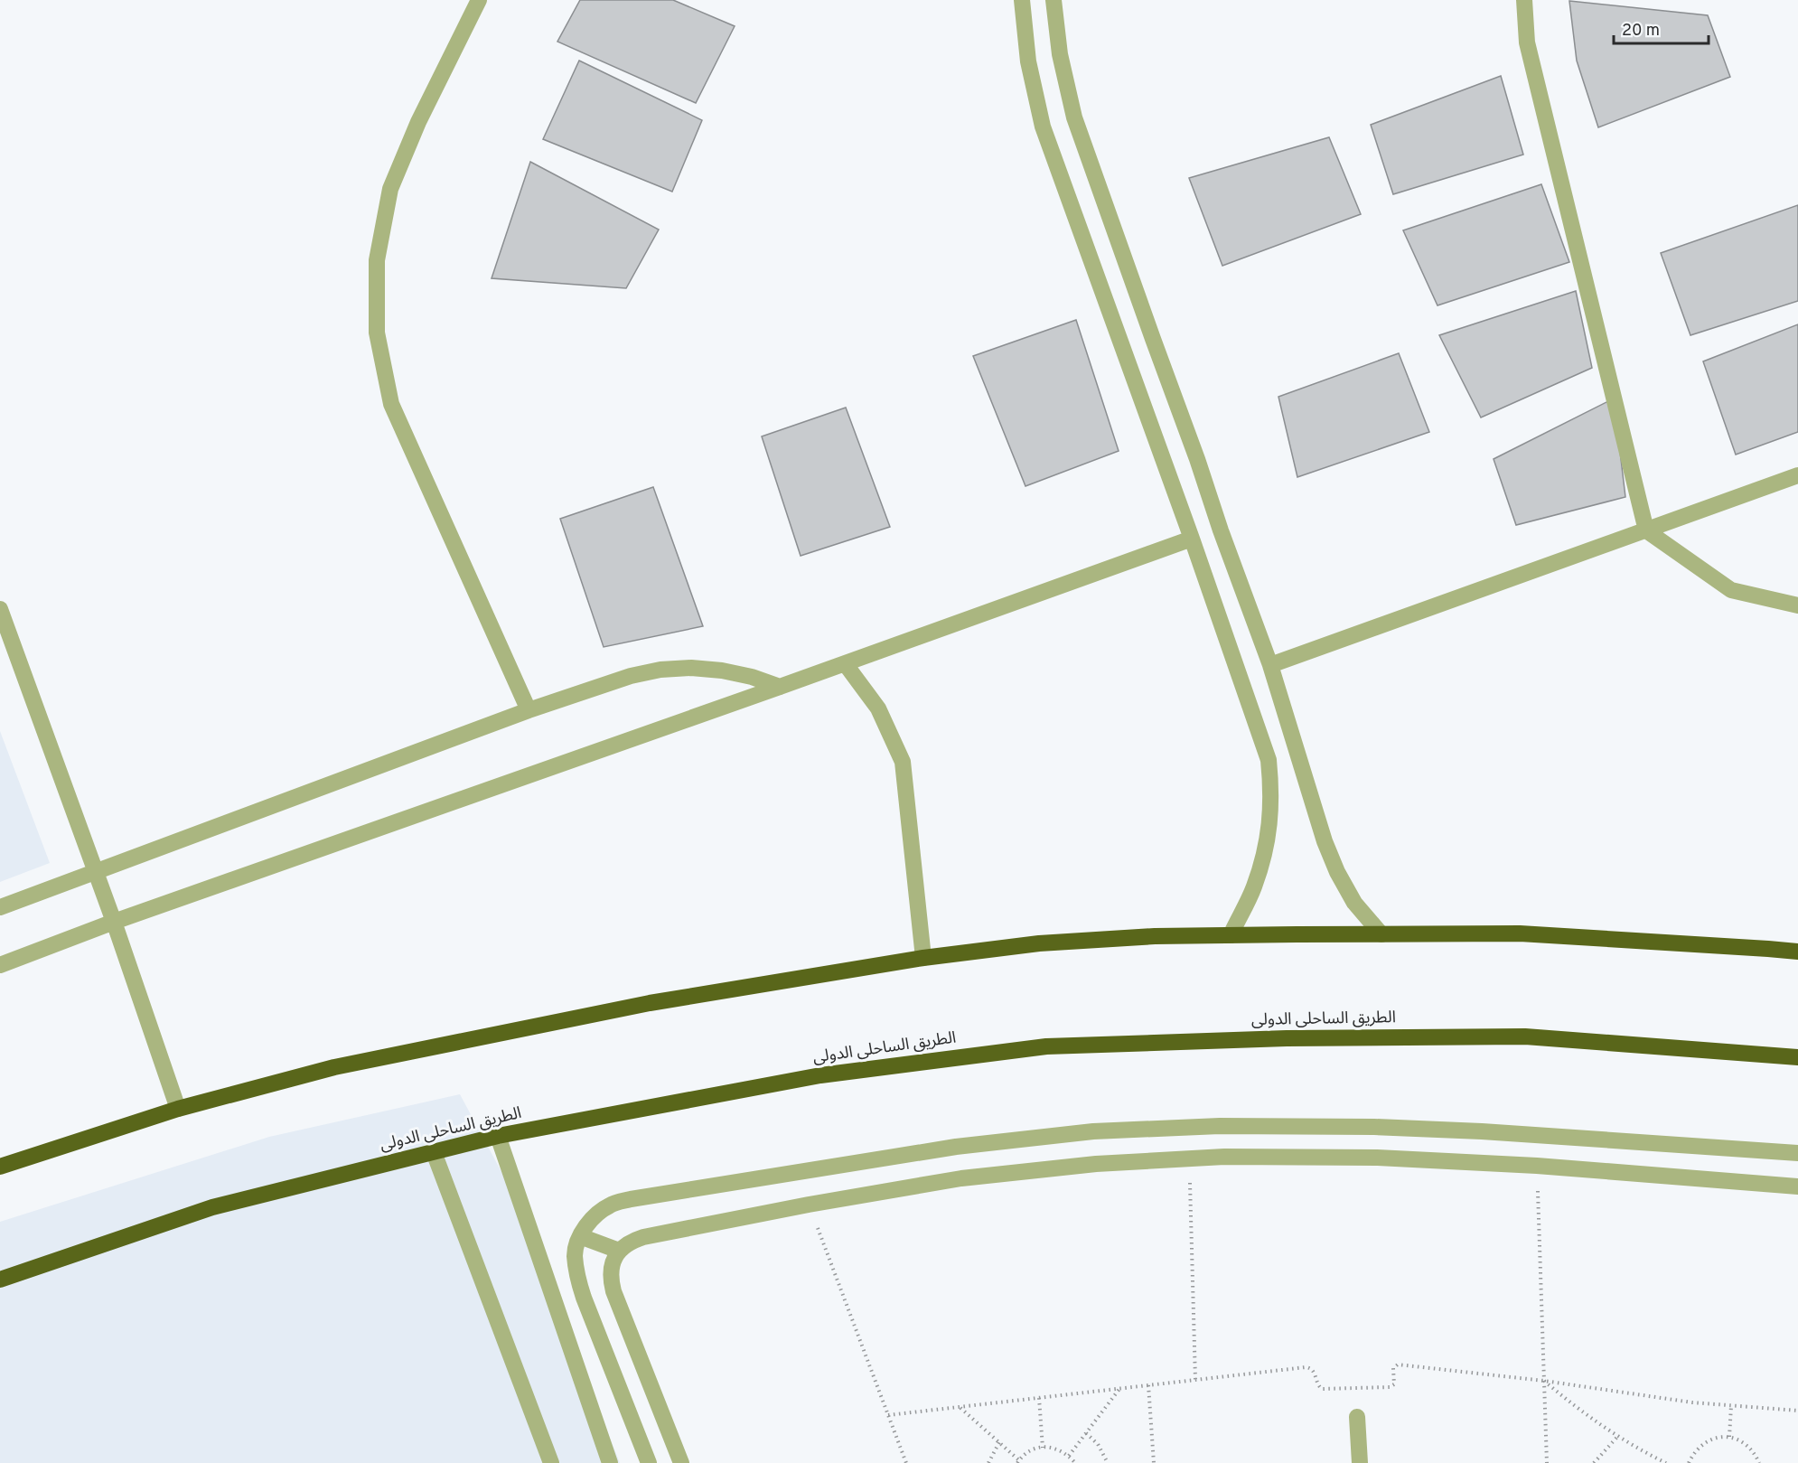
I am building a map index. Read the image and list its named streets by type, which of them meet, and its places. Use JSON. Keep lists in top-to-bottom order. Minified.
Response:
{"streets":{"highway":["الطريق الساحلى الدولى"]},"scale_bar":"20 m"}
